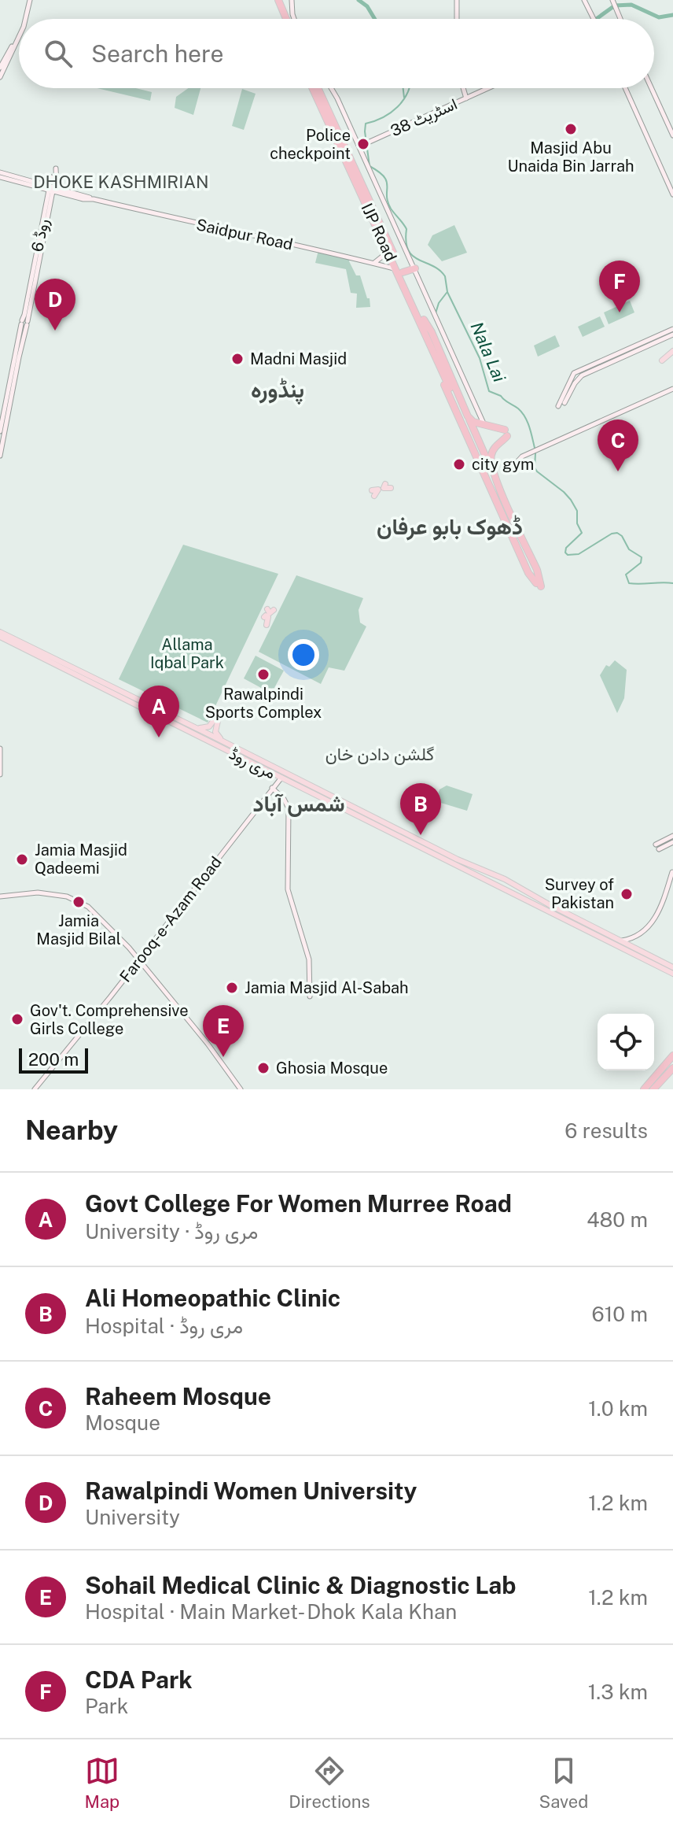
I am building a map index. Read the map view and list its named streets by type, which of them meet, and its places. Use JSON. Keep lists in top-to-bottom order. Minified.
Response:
{"streets":{"highway":["IJP Road"],"main road":["مری روڈ"],"street":["اسٹریٹ 38","Saidpur Road","روڈ 6","Farooq-e-Azam Road"]},"crossings":[["IJP Road","Saidpur Road"],["Saidpur Road","روڈ 6"],["مری روڈ","Farooq-e-Azam Road"]],"districts":["DHOKE KASHMIRIAN","پنڈورہ","ڈھوک بابو عرفان","گلشن دادن خان","شمس آباد"],"water":["Nala Lai"],"parks":["Allama Iqbal Park"],"places":["Masjid Abu Unaida Bin Jarrah","Police checkpoint","Madni Masjid","city gym","Rawalpindi Sports Complex","Jamia Masjid Qadeemi","Survey of Pakistan","Jamia Masjid Bilal","Jamia Masjid Al-Sabah","Gov't. Comprehensive Girls College","Ghosia Mosque"],"scale_bar":"200 m","page":{"search":"Search here","pins":["F","D","C","A","B","E"],"scale":"200 m","heading":["Nearby","6 results"],"list":[{"mark":"A","name":"Govt College For Women Murree Road","note":"University · مری روڈ","value":"480 m"},{"mark":"B","name":"Ali Homeopathic Clinic","note":"Hospital · مری روڈ","value":"610 m"},{"mark":"C","name":"Raheem Mosque","note":"Mosque","value":"1.0 km"},{"mark":"D","name":"Rawalpindi Women University","note":"University","value":"1.2 km"},{"mark":"E","name":"Sohail Medical Clinic & Diagnostic Lab","note":"Hospital · Main Market- Dhok Kala Khan","value":"1.2 km"},{"mark":"F","name":"CDA Park","note":"Park","value":"1.3 km"}],"nav":["Map","Directions","Saved"]}}
